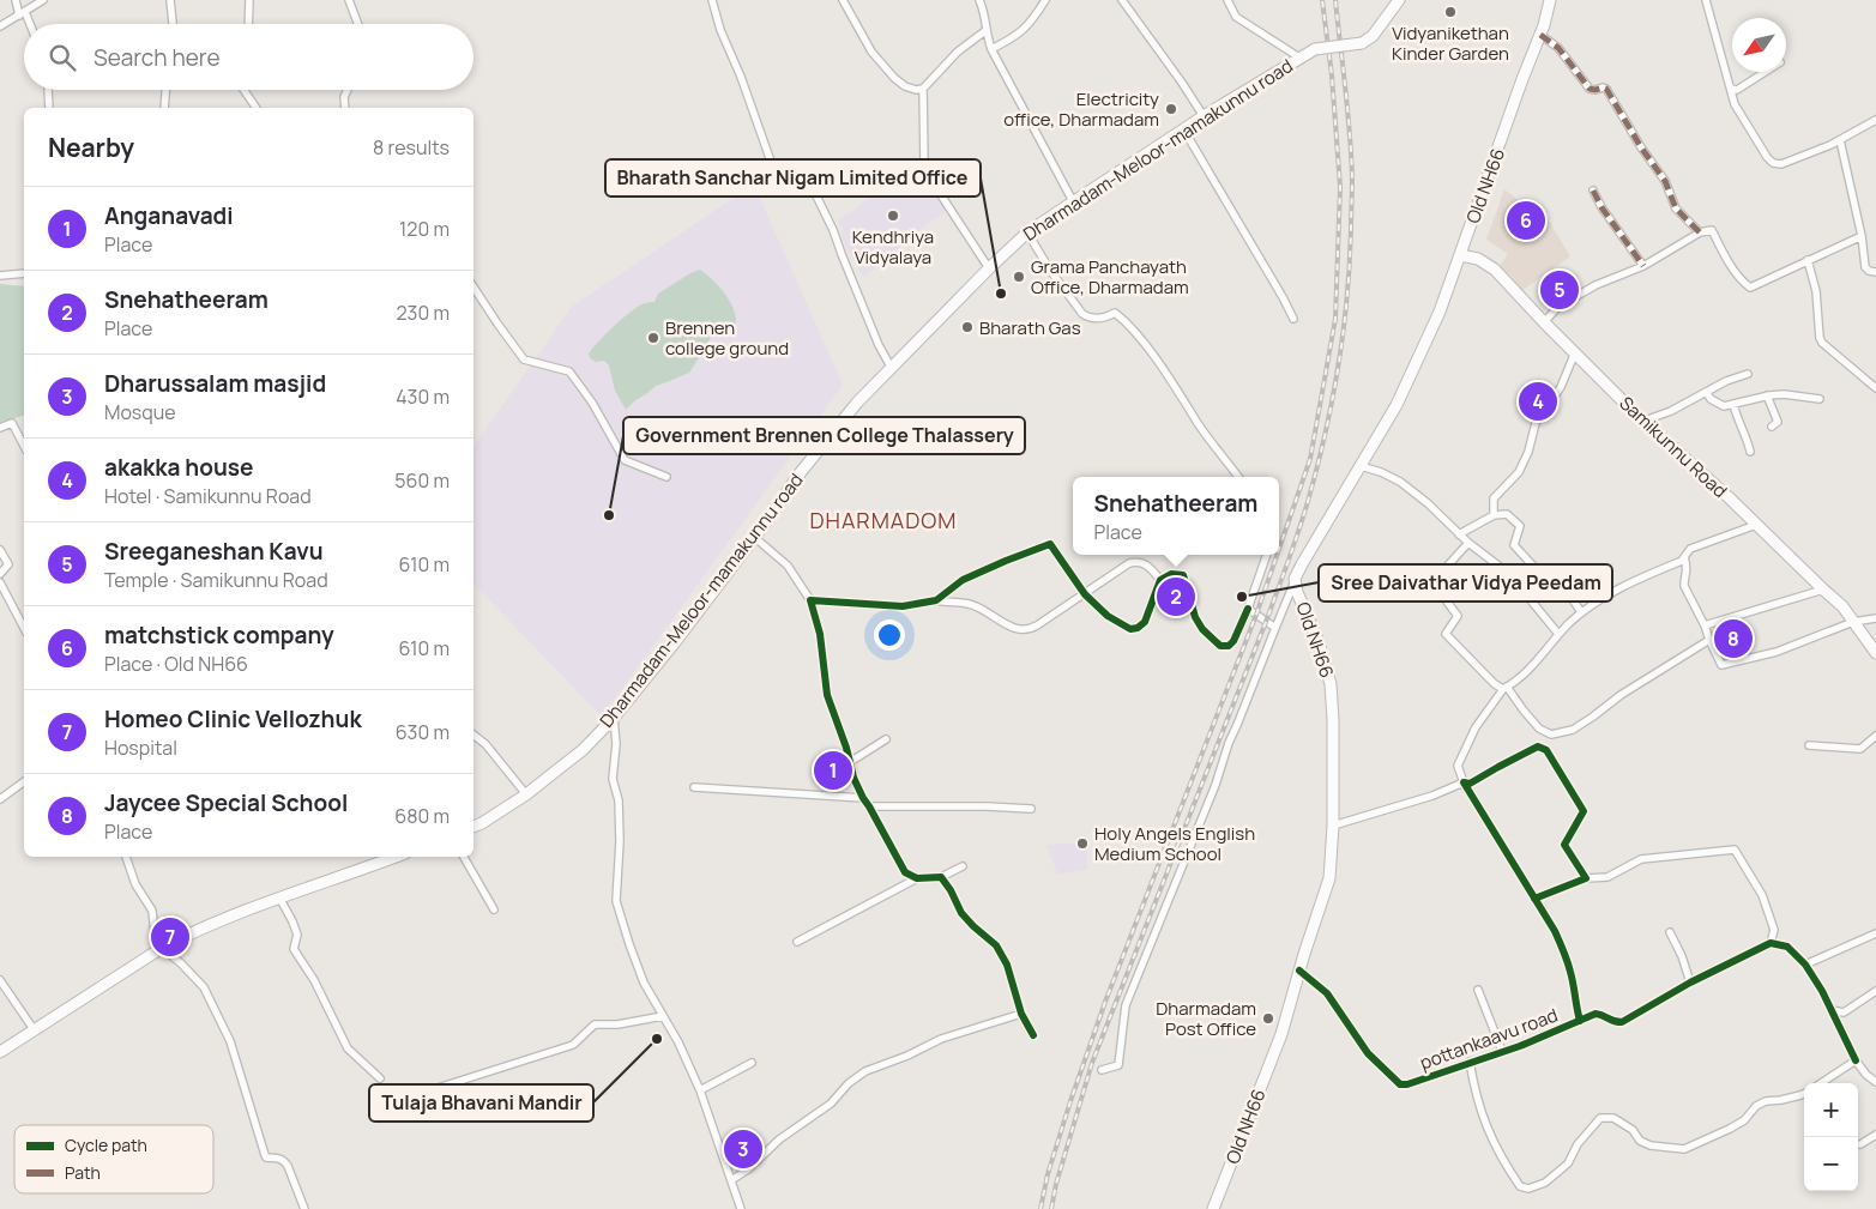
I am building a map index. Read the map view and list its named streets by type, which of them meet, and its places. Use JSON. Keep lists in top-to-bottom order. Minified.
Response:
{"streets":{"main road":["Dharmadam-Meloor-mamakunnu road","Old NH66","Samikunnu Road"],"street":["pottankaavu road"]},"crossings":[["Old NH66","Samikunnu Road"],["Old NH66","pottankaavu road"]],"districts":["DHARMADOM"],"places":["Vidyanikethan Kinder Garden","Electricity office, Dharmadam","Kendhriya Vidyalaya","Grama Panchayath Office, Dharmadam","Bharath Sanchar Nigam Limited Office","Bharath Gas","Brennen college ground","Government Brennen College Thalassery","Sree Daivathar Vidya Peedam","Holy Angels English Medium School","Dharmadam Post Office","Tulaja Bhavani Mandir"],"legend":["Cycle path","Path"],"north":"bottom left","page":{"search":"Search here","heading":["Nearby","8 results"],"list":[{"mark":"1","name":"Anganavadi","note":"Place","value":"120 m"},{"mark":"2","name":"Snehatheeram","note":"Place","value":"230 m"},{"mark":"3","name":"Dharussalam masjid","note":"Mosque","value":"430 m"},{"mark":"4","name":"akakka house","note":"Hotel · Samikunnu Road","value":"560 m"},{"mark":"5","name":"Sreeganeshan Kavu","note":"Temple · Samikunnu Road","value":"610 m"},{"mark":"6","name":"matchstick company","note":"Place · Old NH66","value":"610 m"},{"mark":"7","name":"Homeo Clinic Vellozhuk","note":"Hospital","value":"630 m"},{"mark":"8","name":"Jaycee Special School","note":"Place","value":"680 m"}],"pins":["6","5","4","2","8","1","7","3"],"popup":["Snehatheeram","Place"],"map_buttons":["+","−"]}}
